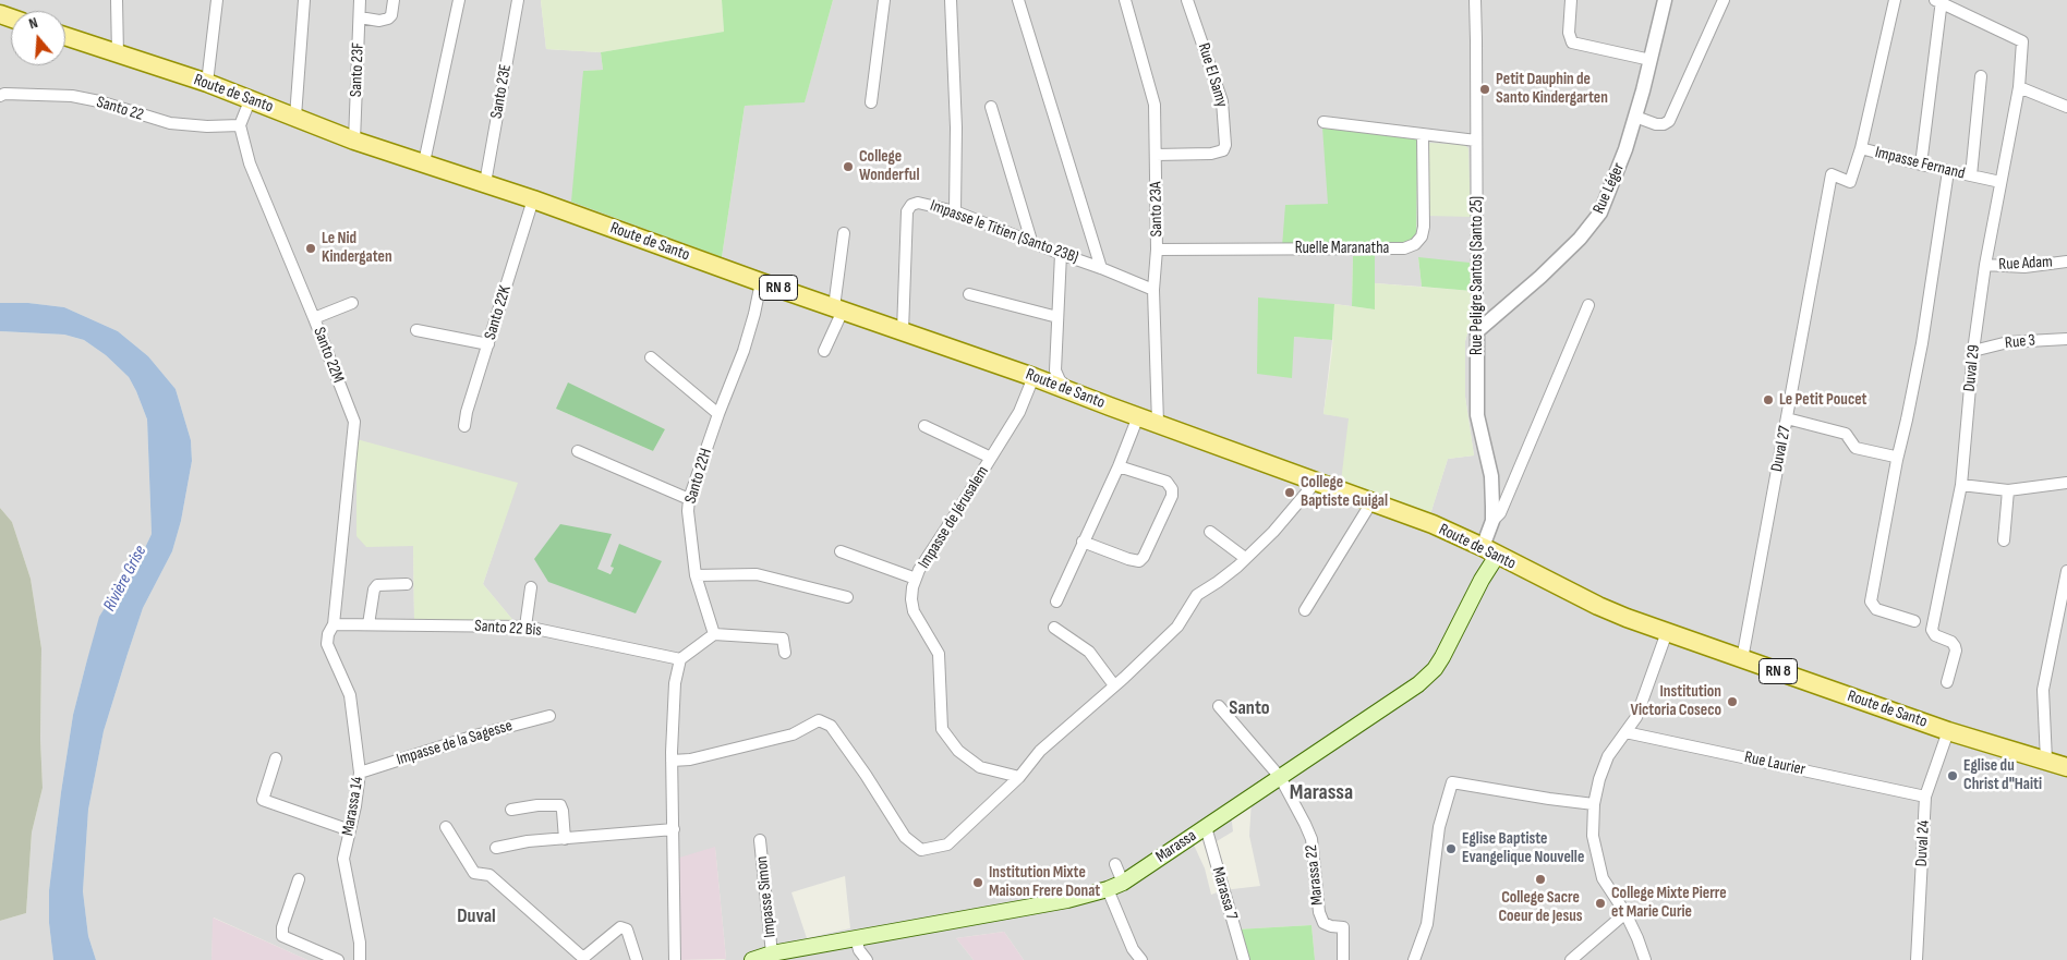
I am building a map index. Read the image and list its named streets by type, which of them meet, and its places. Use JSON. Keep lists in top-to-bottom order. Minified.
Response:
{"streets":{"main road":["Route de Santo","RN 8","Marassa"],"street":["Santo 23F","Rue El Samy","Santo 23E","Santo 22","Impasse Fernand","Rue Léger","Santo 23A","Impasse le Titien (Santo 23B)","Ruelle Maranatha","Rue Adam","Rue Peligre Santos (Santo 25)","Santo 22K","Rue 3","Santo 22M","Duval 29","Duval 27","Santo 22H","Impasse de Jérusalem","Santo 22 Bis","Impasse de la Sagesse","Rue Laurier","Marassa 14","Duval 24","Marassa 22","Marassa 7","Impasse Simon"]},"crossings":[["Santo 23F","Route de Santo"],["Rue El Samy","Santo 23A"],["Santo 23E","Route de Santo"],["Route de Santo","Santo 23A"],["Route de Santo","Impasse le Titien (Santo 23B)"],["Route de Santo","Rue Peligre Santos (Santo 25)"],["Route de Santo","Santo 22K"],["Route de Santo","Duval 27"],["Route de Santo","Santo 22H"],["Route de Santo","Impasse de Jérusalem"],["Route de Santo","Duval 24"],["Route de Santo","Marassa"],["Santo 22","Santo 22M"],["Impasse Fernand","Duval 29"],["Impasse Fernand","Duval 27"],["Rue Léger","Rue Peligre Santos (Santo 25)"],["Santo 23A","Impasse le Titien (Santo 23B)"],["Santo 23A","Ruelle Maranatha"],["Rue Adam","Duval 29"],["Rue Peligre Santos (Santo 25)","Marassa"],["Rue 3","Duval 29"],["Santo 22M","Santo 22 Bis"],["Santo 22M","Marassa 14"],["Santo 22 Bis","Marassa 14"],["Impasse de la Sagesse","Marassa 14"],["Rue Laurier","Duval 24"],["Marassa","Marassa 22"],["Marassa","Marassa 7"],["Marassa","Impasse Simon"]],"districts":["Santo","Marassa","Duval"],"water":["Rivière Grise"],"places":["Petit Dauphin de Santo Kindergarten","College Wonderful","Le Nid Kindergaten","Le Petit Poucet","College Baptiste Guigal","Institution Victoria Coseco","Eglise du Christ d\"Haiti","Eglise Baptiste Evangelique Nouvelle","College Sacre Coeur de Jesus","Institution Mixte Maison Frere Donat","College Mixte Pierre et Marie Curie"],"north":"top"}
